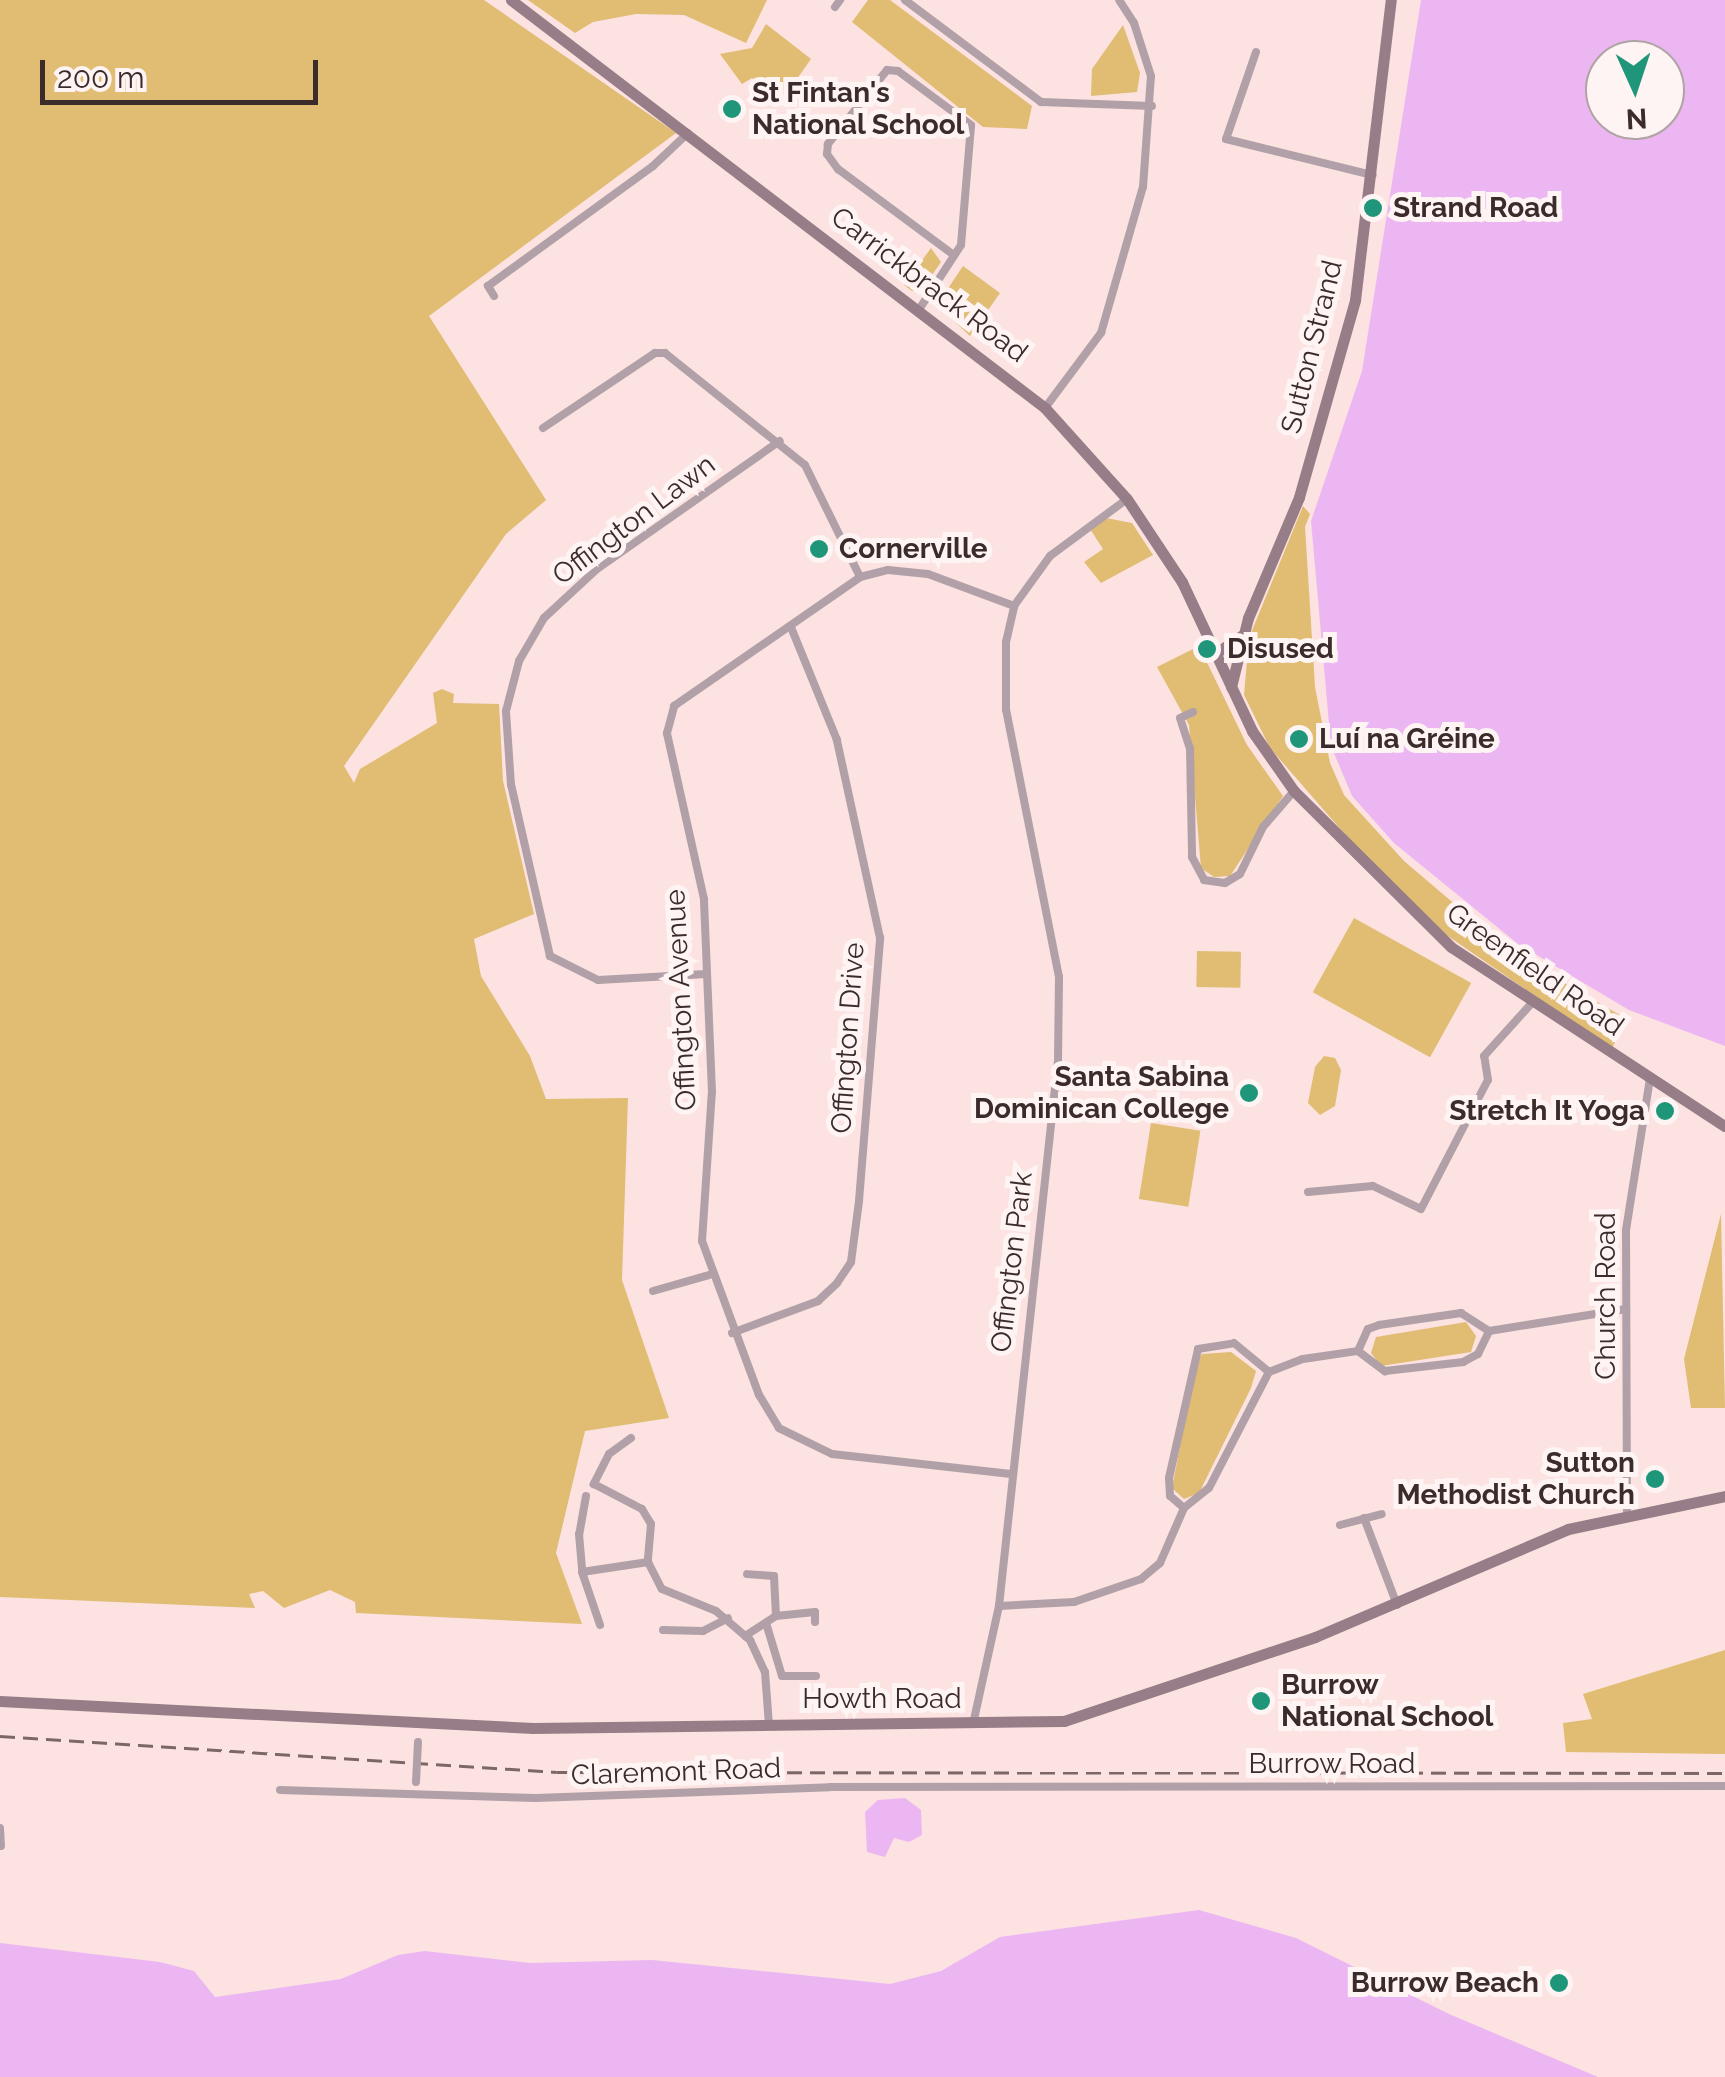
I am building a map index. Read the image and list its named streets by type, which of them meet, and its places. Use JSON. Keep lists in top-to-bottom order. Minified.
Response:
{"streets":{"main road":["Carrickbrack Road","Sutton Strand","Greenfield Road","Howth Road"],"street":["Offington Lawn","Offington Avenue","Offington Drive","Offington Park","Church Road","Burrow Road","Claremont Road"]},"crossings":[["Carrickbrack Road","Sutton Strand"],["Carrickbrack Road","Greenfield Road"],["Carrickbrack Road","Offington Park"],["Sutton Strand","Greenfield Road"],["Offington Lawn","Offington Avenue"],["Greenfield Road","Church Road"],["Offington Avenue","Offington Drive"],["Offington Avenue","Offington Park"],["Offington Park","Howth Road"],["Church Road","Howth Road"],["Burrow Road","Claremont Road"]],"places":["St Fintan's National School","Strand Road","Cornerville","Disused","Luí na Gréine","Santa Sabina Dominican College","Stretch It Yoga","Sutton Methodist Church","Burrow National School","Burrow Beach"],"scale_bar":"200 m","north":"bottom"}
